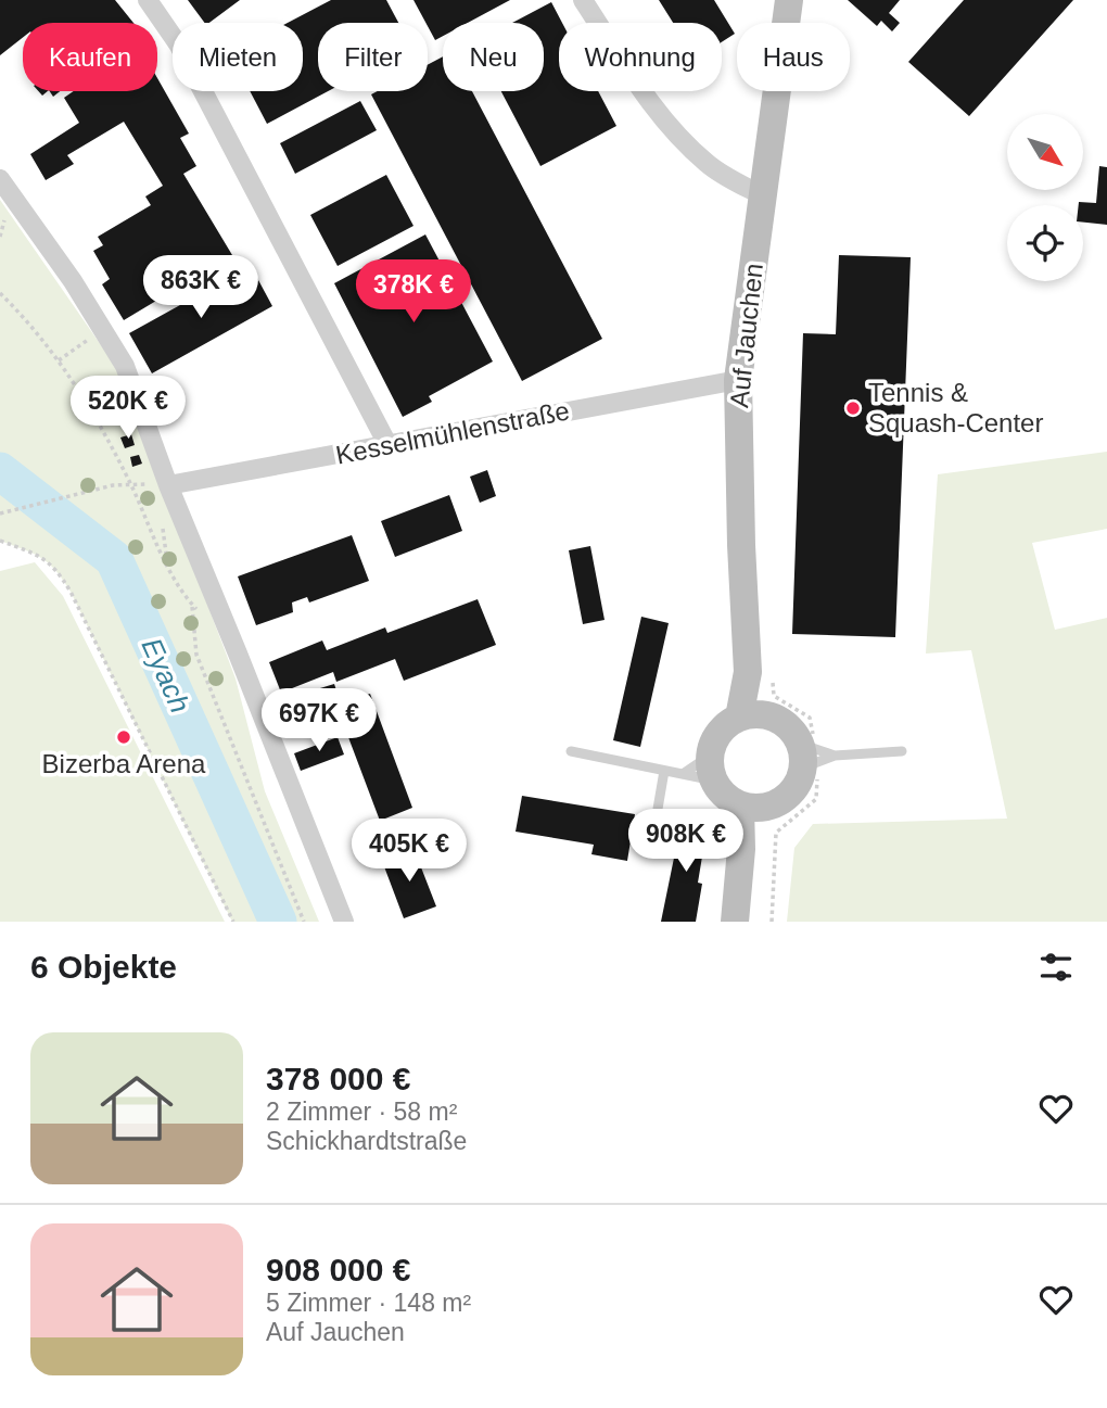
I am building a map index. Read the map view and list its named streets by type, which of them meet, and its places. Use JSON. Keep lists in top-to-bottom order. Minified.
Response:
{"streets":{"main road":["Auf Jauchen"],"street":["Kesselmühlenstraße"]},"crossings":[["Auf Jauchen","Kesselmühlenstraße"]],"water":["Eyach"],"places":["Tennis & Squash-Center","Bizerba Arena"],"north":"bottom right","page":{"chip":["Kaufen","Mieten","Filter","Neu","Wohnung","Haus"],"price":["863K €","378K €","520K €","697K €","908K €","405K €"],"heading":"6 Objekte","list":[{"name":"378 000 €","note":"2 Zimmer · 58 m² · Schickhardtstraße"},{"name":"908 000 €","note":"5 Zimmer · 148 m² · Auf Jauchen"}]}}
